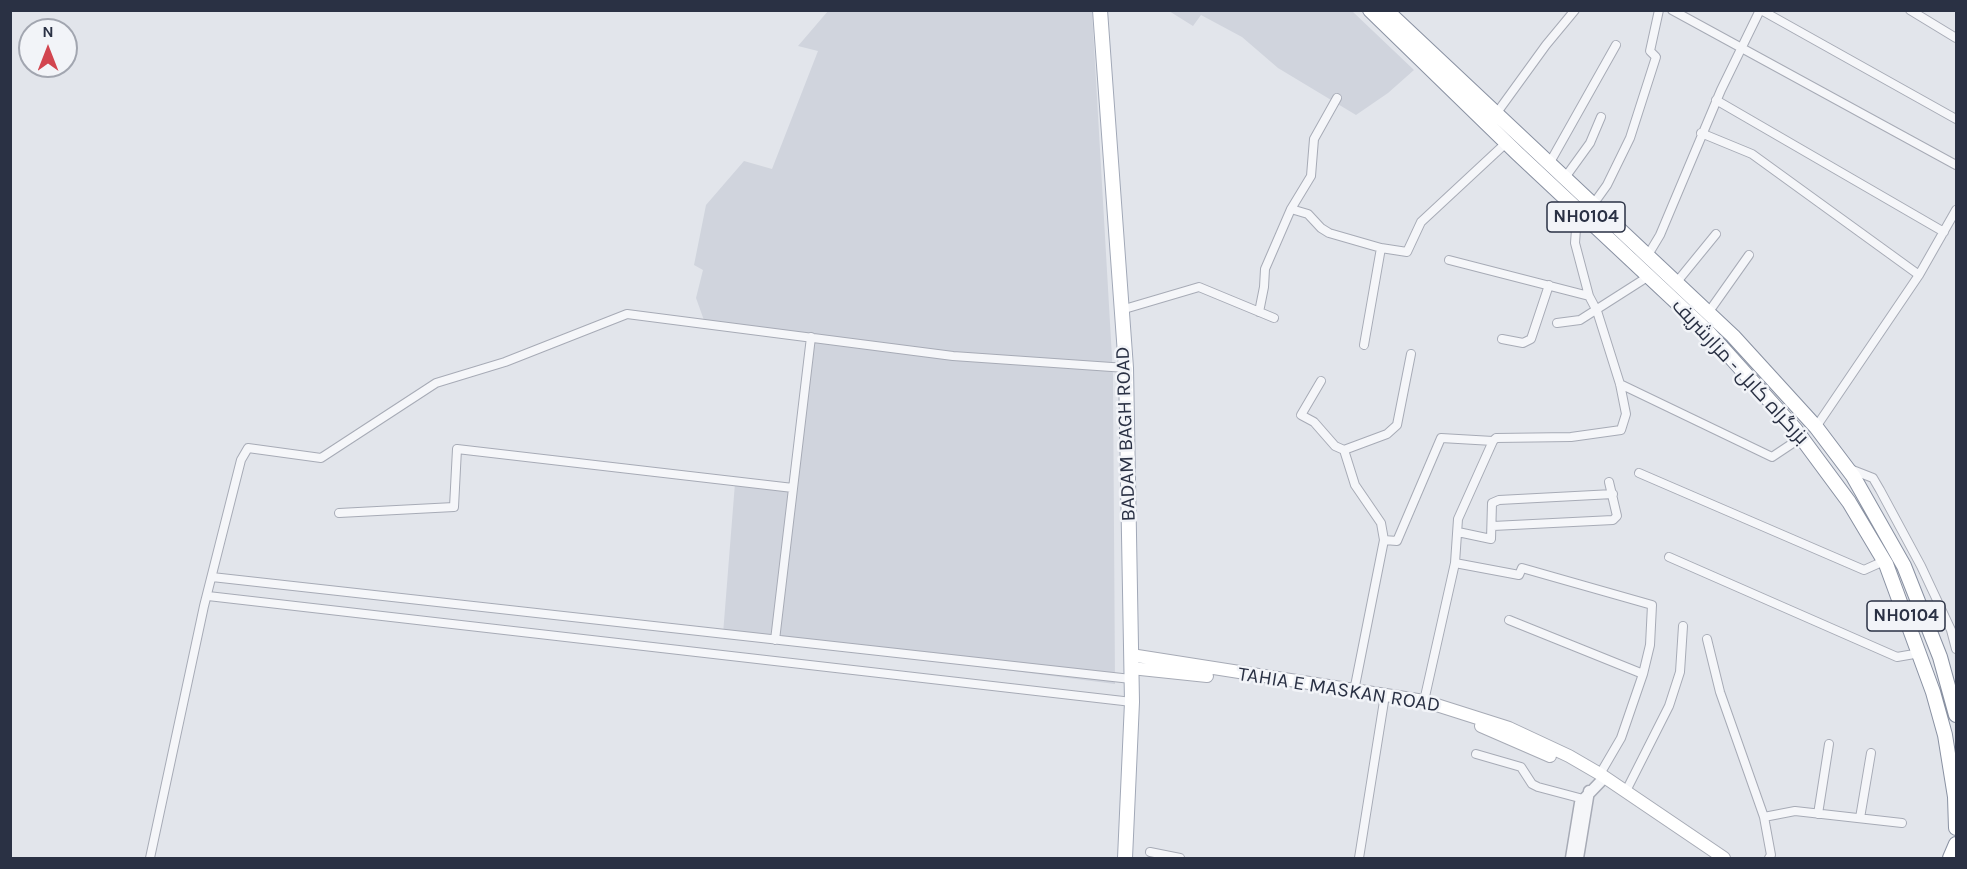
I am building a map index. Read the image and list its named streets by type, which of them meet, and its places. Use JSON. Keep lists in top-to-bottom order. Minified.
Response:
{"streets":{"main road":["NH0104","بزرگراه کابل - مزارشریف","BADAM BAGH ROAD","TAHIA E MASKAN ROAD"]},"crossings":[["BADAM BAGH ROAD","TAHIA E MASKAN ROAD"]],"north":"top"}
